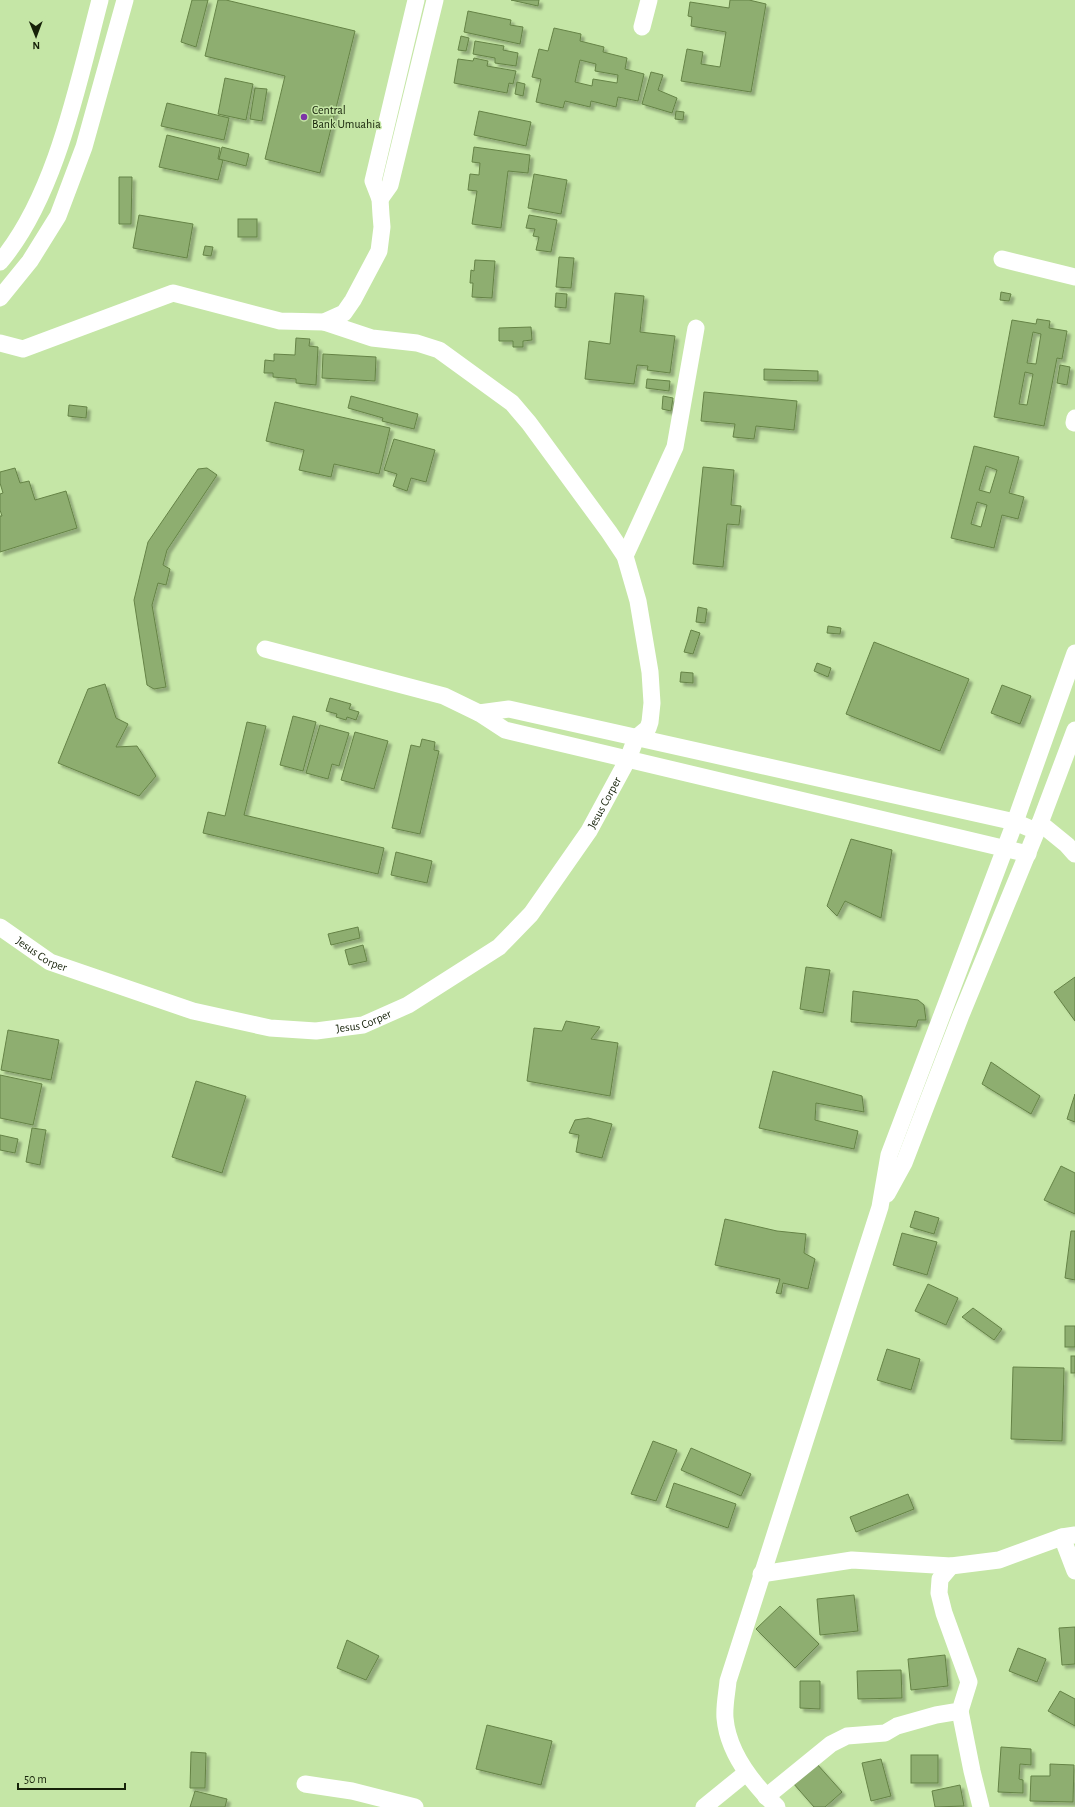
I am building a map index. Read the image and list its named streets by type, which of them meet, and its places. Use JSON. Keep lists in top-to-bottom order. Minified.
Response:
{"streets":{"street":["Jesus Corper"]},"places":["Central Bank Umuahia"],"scale_bar":"50 m","north":"bottom"}
